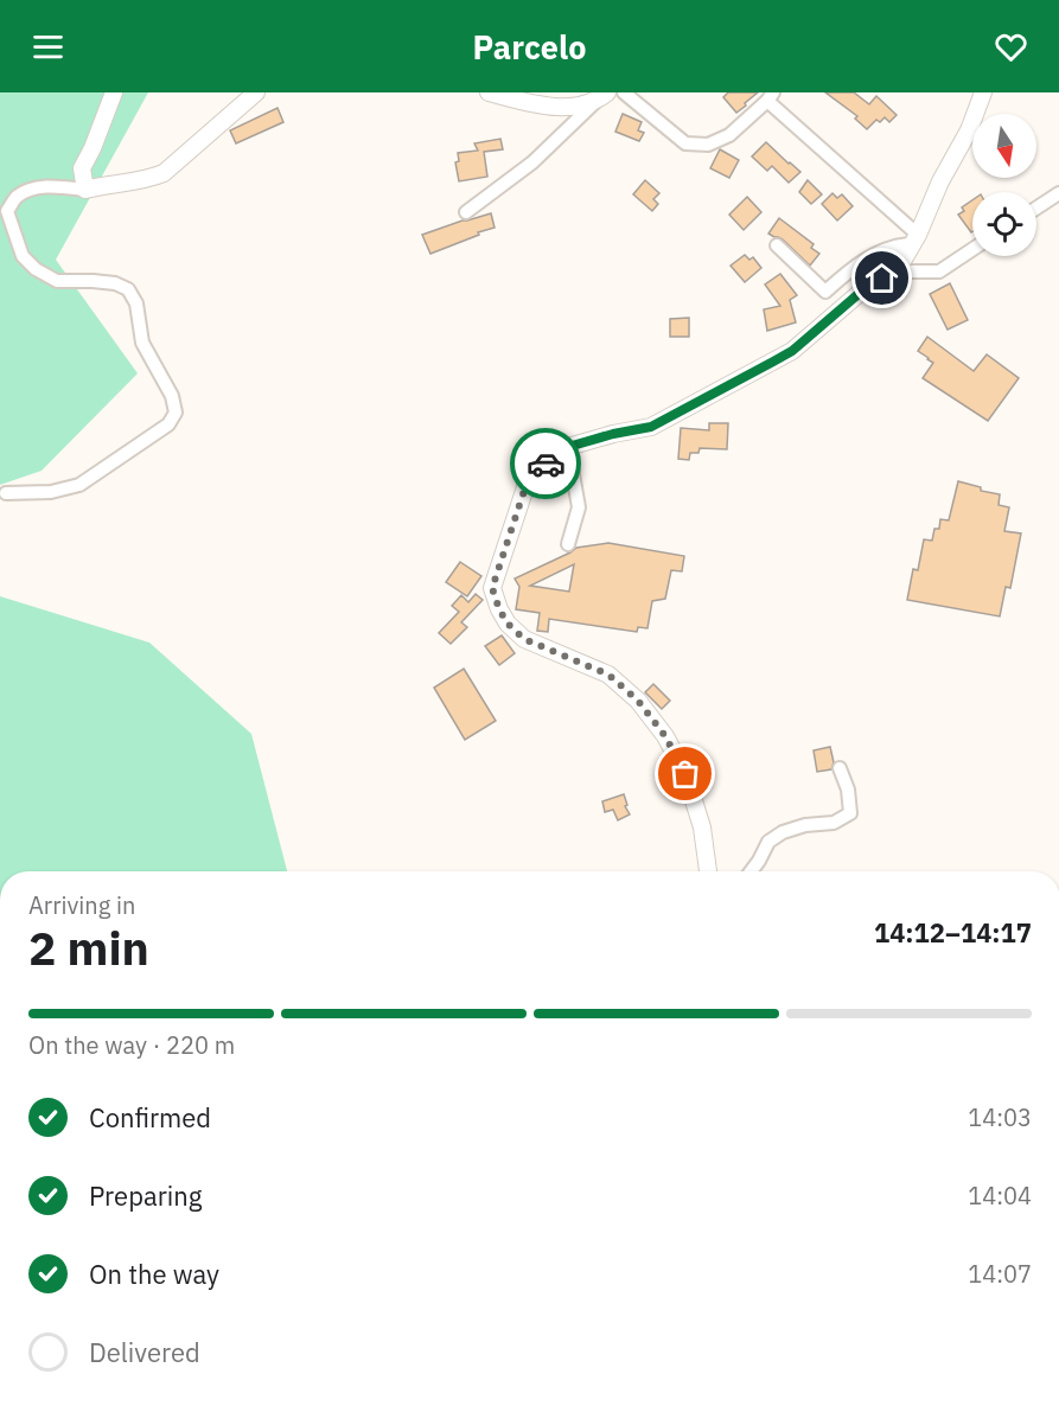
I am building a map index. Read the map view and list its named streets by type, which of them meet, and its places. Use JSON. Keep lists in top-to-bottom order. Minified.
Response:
{"north":"bottom","page":{"header":"Parcelo","heading":["2 min","Arriving in","14:12–14:17"],"bar":"On the way · 220 m","list":[["Confirmed","14:03"],["Preparing","14:04"],["On the way","14:07"],"Delivered"]}}
